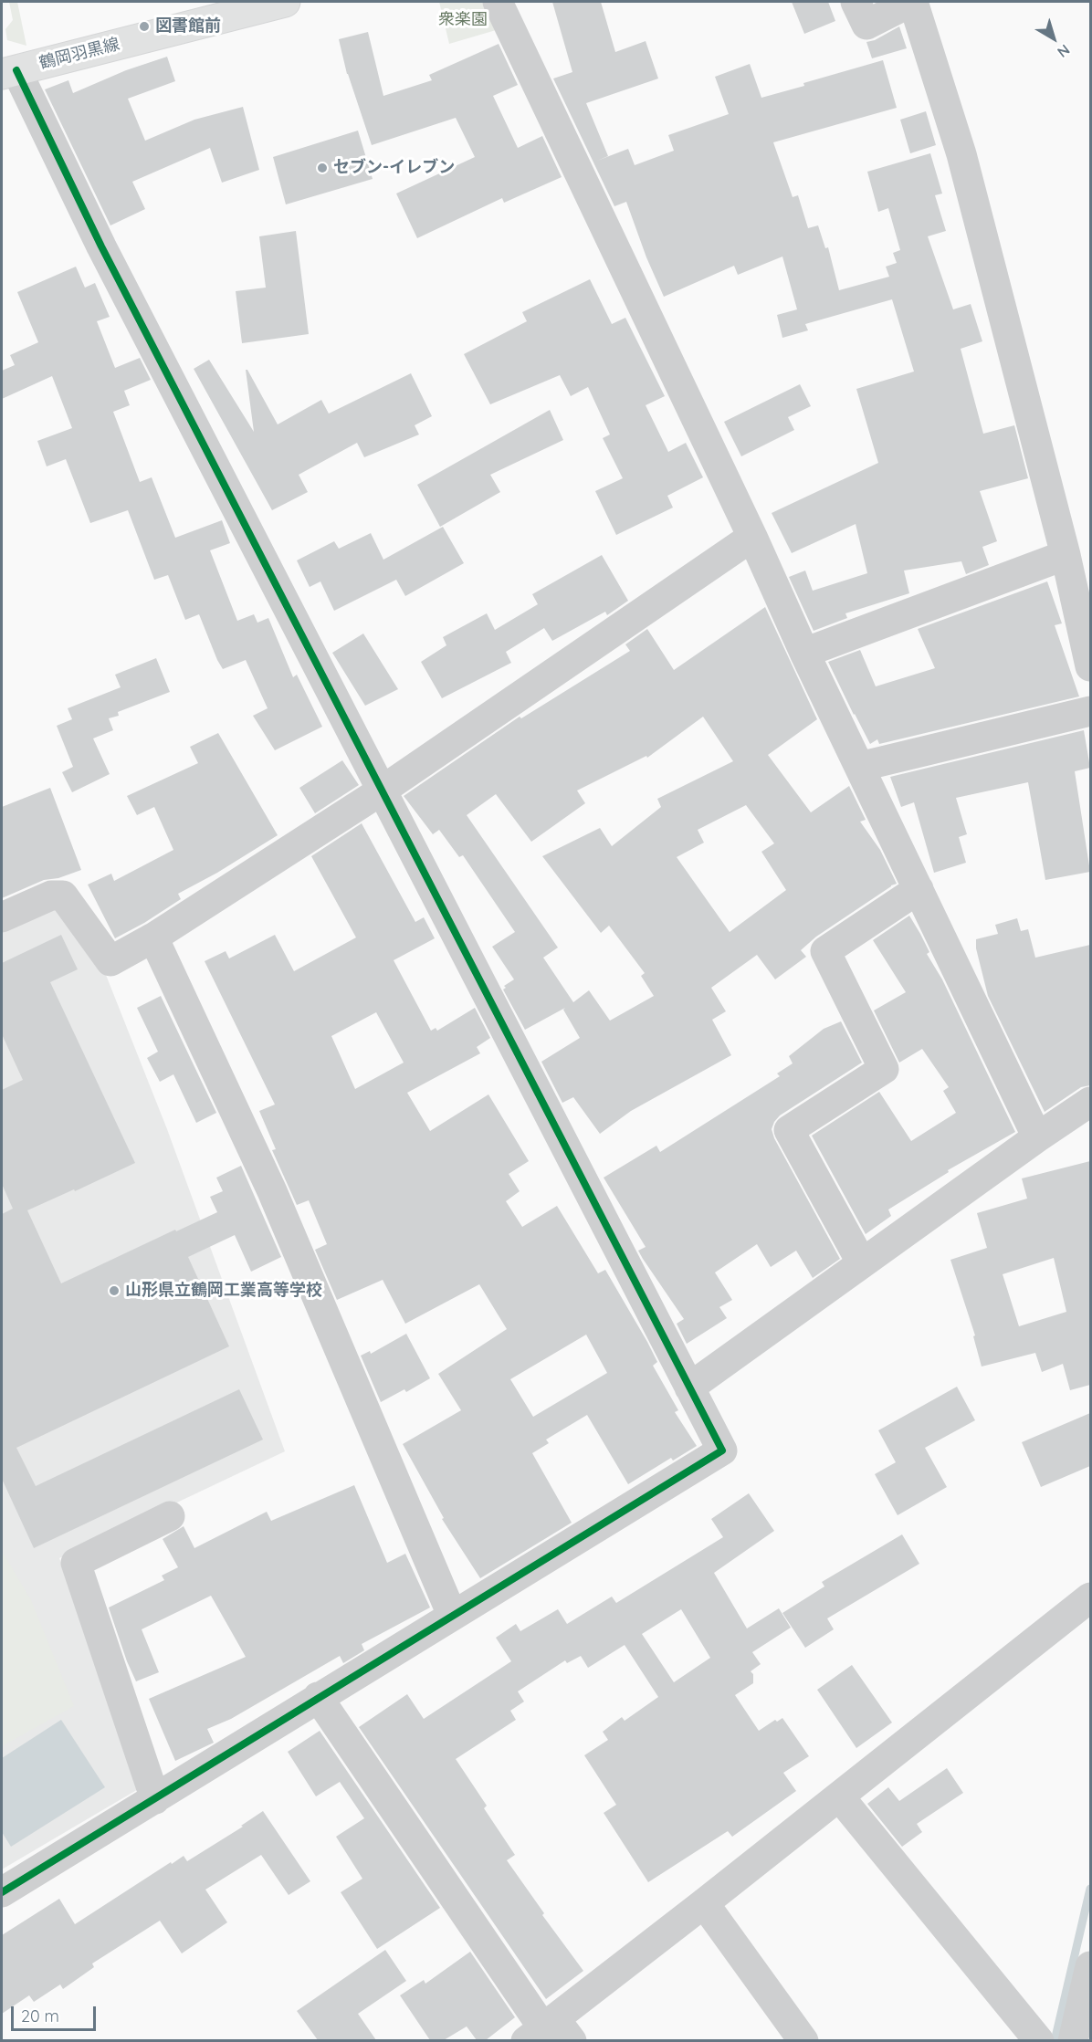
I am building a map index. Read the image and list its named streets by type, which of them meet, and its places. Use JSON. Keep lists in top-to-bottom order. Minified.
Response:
{"streets":{"main road":["鶴岡羽黒線"]},"parks":["衆楽園"],"places":["図書館前","セブン-イレブン","山形県立鶴岡工業高等学校"],"scale_bar":"20 m","north":"bottom right"}
